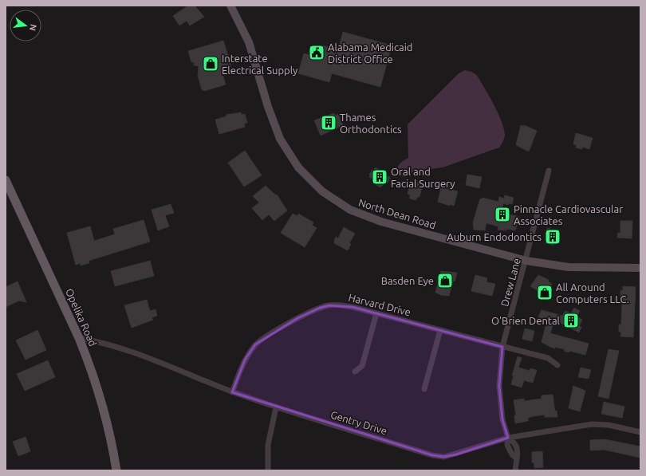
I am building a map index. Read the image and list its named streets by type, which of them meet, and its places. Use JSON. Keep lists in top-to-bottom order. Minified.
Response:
{"streets":{"main road":["Opelika Road"],"street":["North Dean Road","Drew Lane","Harvard Drive","Gentry Drive"]},"crossings":[["North Dean Road","Drew Lane"],["Drew Lane","Harvard Drive"],["Drew Lane","Gentry Drive"],["Harvard Drive","Gentry Drive"],["Opelika Road","Gentry Drive"]],"places":{"public building":["Alabama Medicaid District Office"],"shop":["Interstate Electrical Supply","Basden Eye","All Around Computers LLC."],"building":["Thames Orthodontics","Oral and Facial Surgery","Pinnacle Cardiovascular Associates","Auburn Endodontics","O'Brien Dental"]},"north":"right"}
